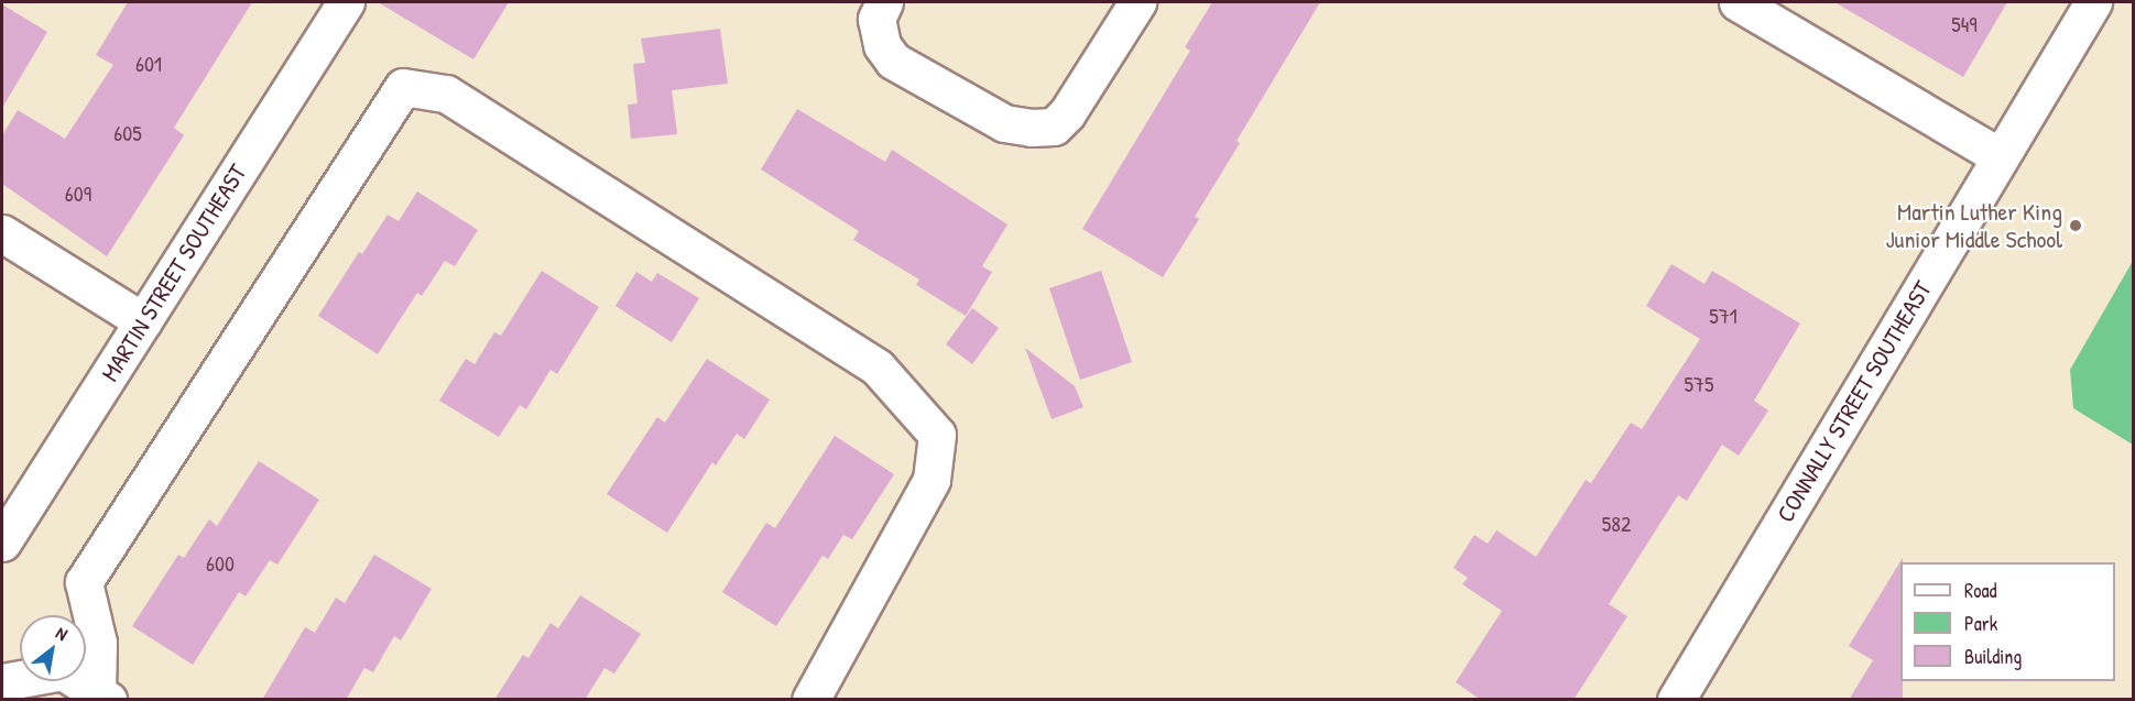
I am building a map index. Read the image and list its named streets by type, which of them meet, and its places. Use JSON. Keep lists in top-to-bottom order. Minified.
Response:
{"streets":{"street":["MARTIN STREET SOUTHEAST","CONNALLY STREET SOUTHEAST"]},"places":["Martin Luther King Junior Middle School"],"house_numbers":["549","601","605","609","571","575","582","600"],"legend":["Road","Park","Building"],"north":"top right"}
